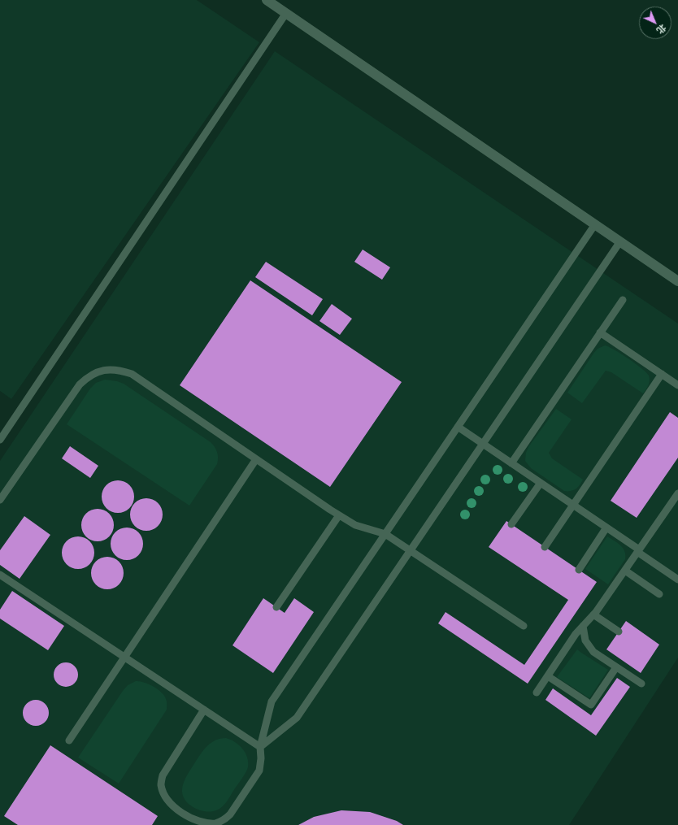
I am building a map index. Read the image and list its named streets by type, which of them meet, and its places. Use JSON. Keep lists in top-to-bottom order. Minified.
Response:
{"north":"bottom right"}
